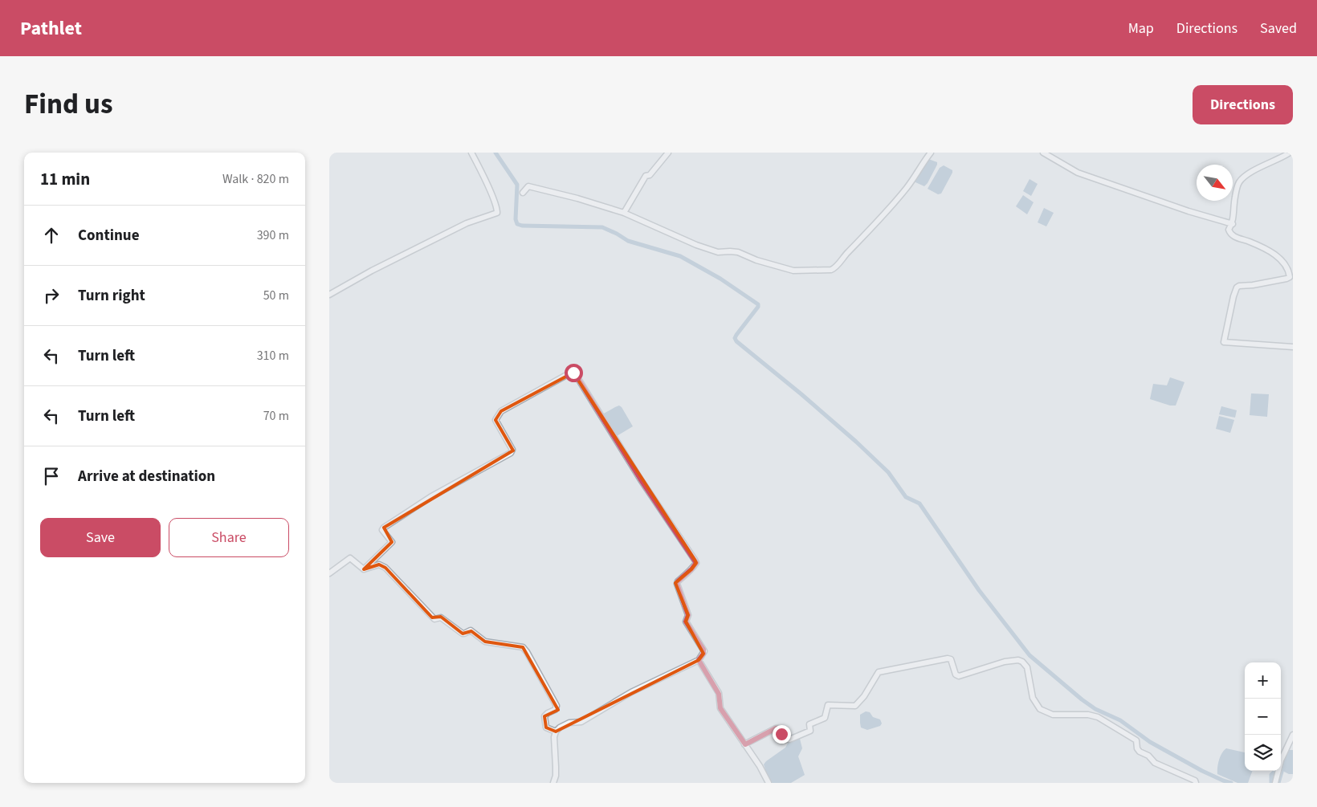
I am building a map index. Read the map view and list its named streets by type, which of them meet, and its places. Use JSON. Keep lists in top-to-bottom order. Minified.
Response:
{"north":"bottom right","page":{"header":"Pathlet","nav":["Map","Directions","Saved"],"title":"Find us","buttons":["Directions",["Save","Share"]],"heading":["11 min","Walk · 820 m"],"list":[["Continue","390 m"],["Turn right","50 m"],["Turn left","310 m"],["Turn left","70 m"],"Arrive at destination"],"map_buttons":["+","−"]}}
